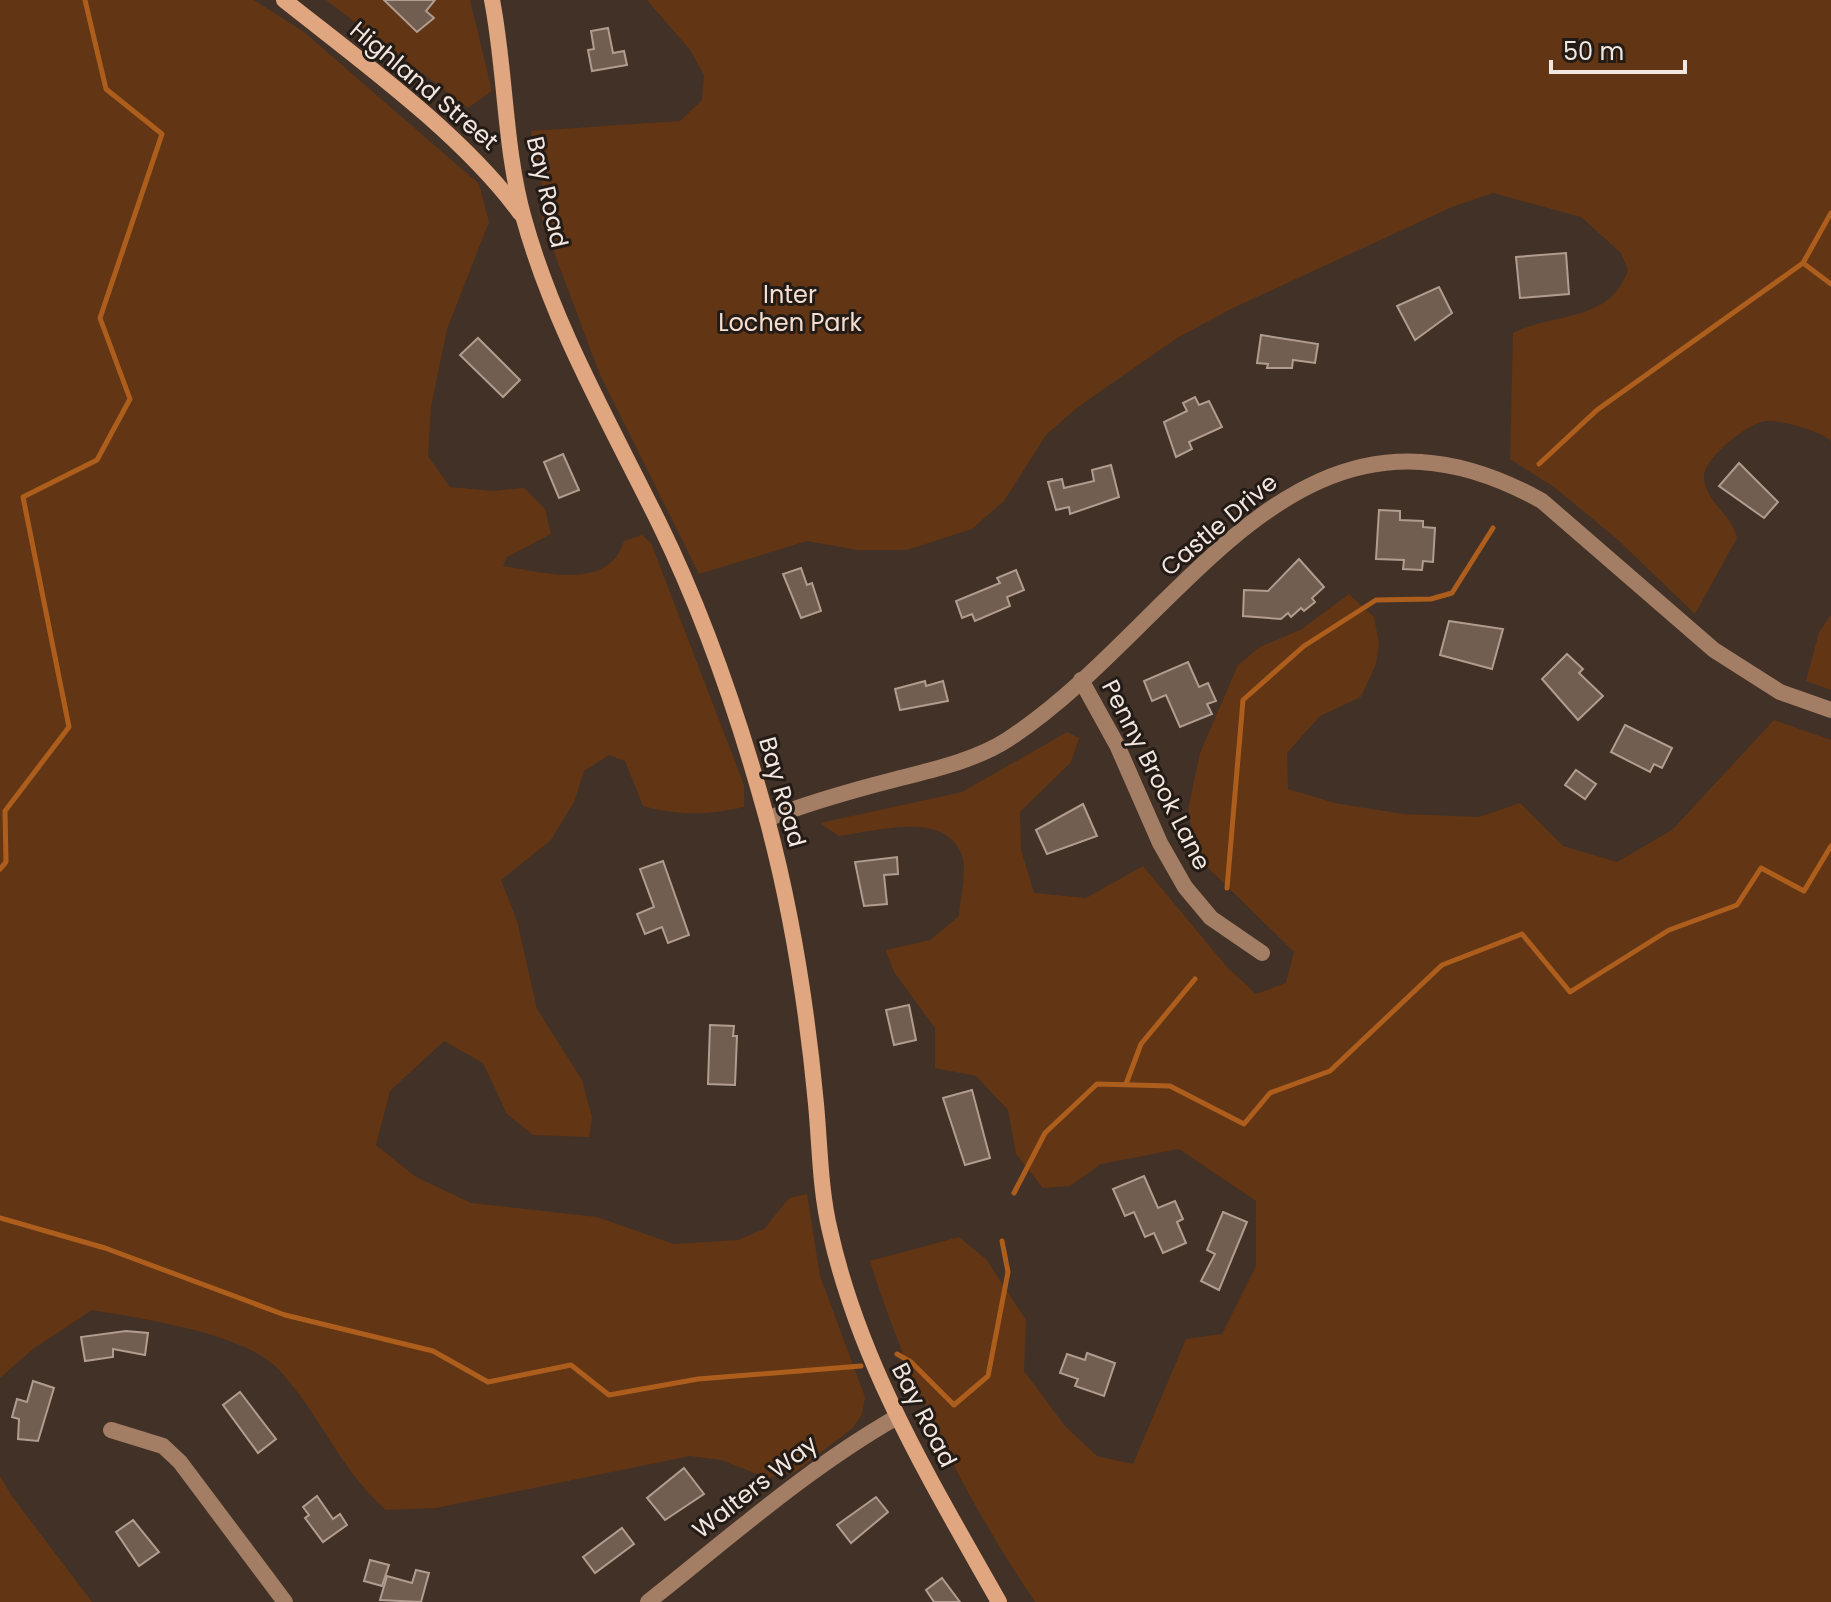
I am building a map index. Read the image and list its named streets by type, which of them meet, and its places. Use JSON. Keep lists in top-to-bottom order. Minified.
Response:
{"streets":{"main road":["Highland Street","Bay Road"],"street":["Castle Drive","Penny Brook Lane","Walters Way"]},"crossings":[["Highland Street","Bay Road"],["Bay Road","Castle Drive"],["Bay Road","Walters Way"],["Castle Drive","Penny Brook Lane"]],"parks":["Inter Lochen Park"],"scale_bar":"50 m"}
